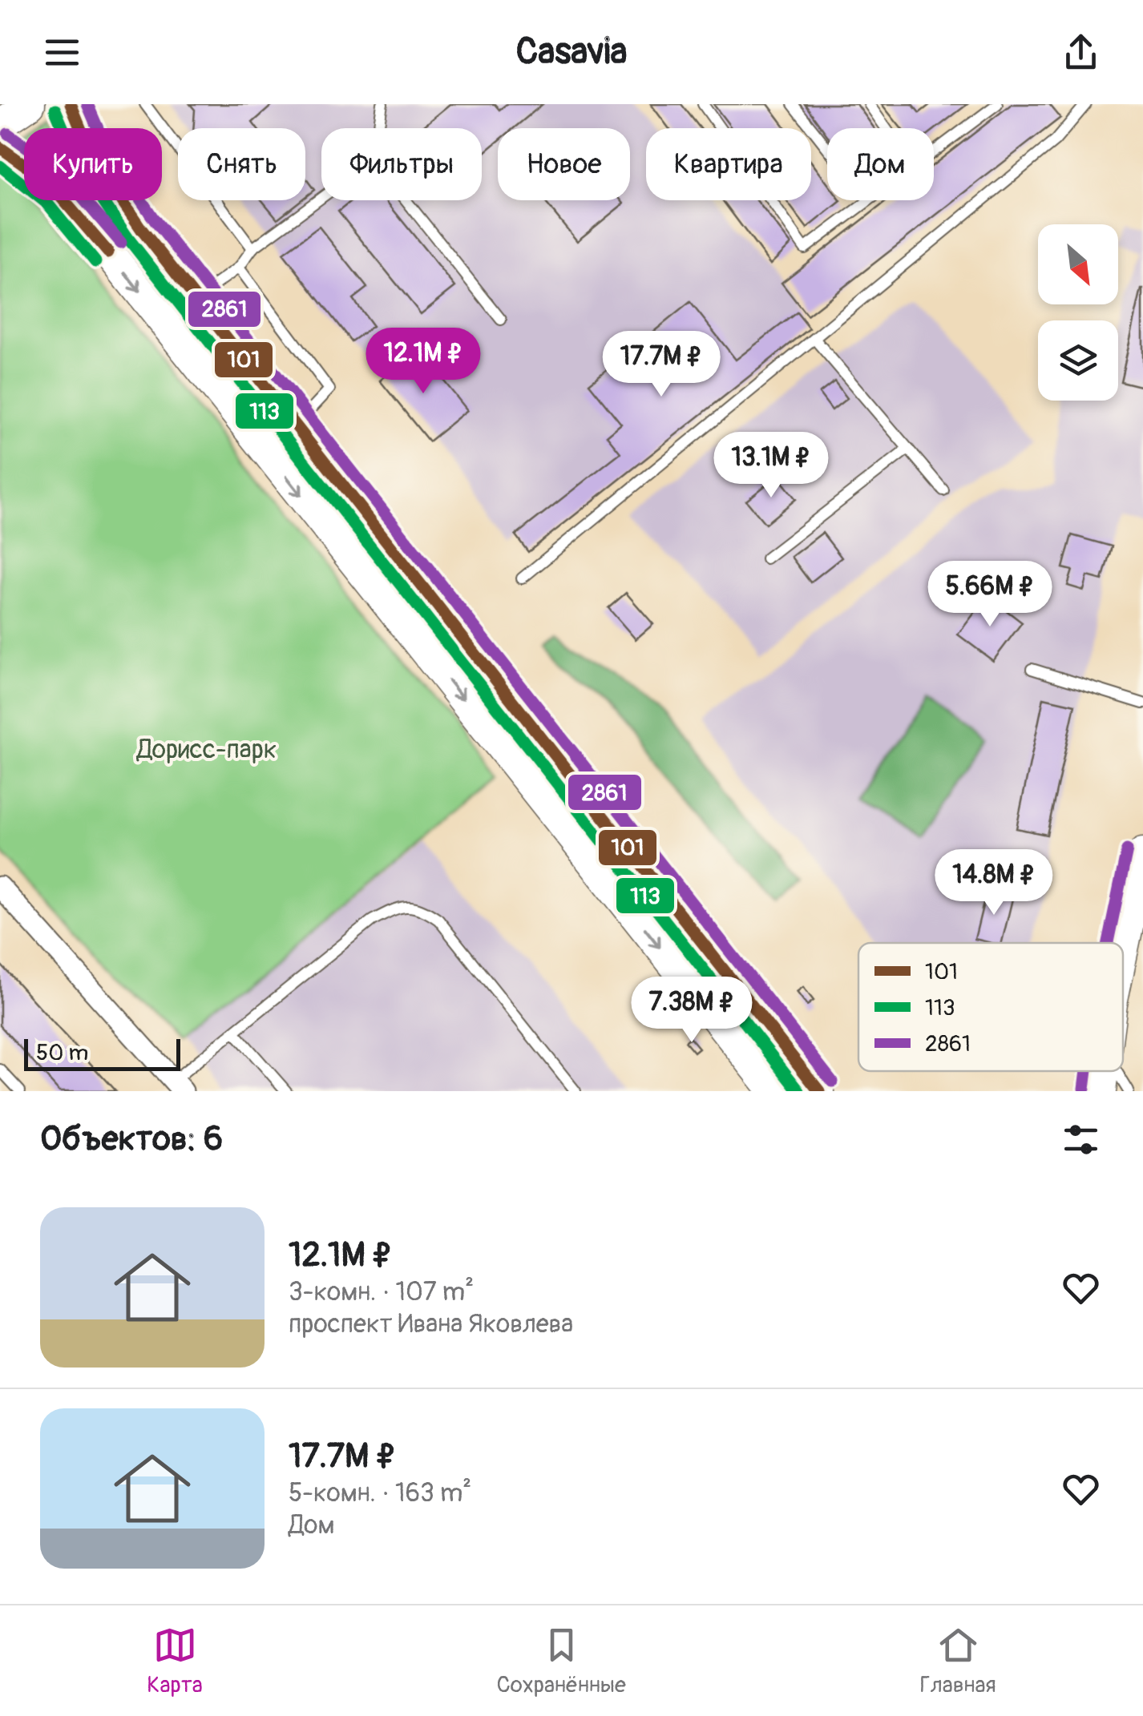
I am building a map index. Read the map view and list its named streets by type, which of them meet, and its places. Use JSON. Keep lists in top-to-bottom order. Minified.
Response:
{"parks":["Дорисс-парк"],"lines":["transit line 101","transit line 2861","transit line 113"],"legend":["101","113","2861"],"scale_bar":"50 m","north":"bottom right","page":{"header":"Casavia","chip":["Купить","Снять","Фильтры","Новое","Квартира","Дом"],"price":["12.1M ₽","17.7M ₽","13.1M ₽","5.66M ₽","14.8M ₽","7.38M ₽"],"scale":"50 m","heading":"Объектов: 6","list":[{"name":"12.1M ₽","note":"3-комн. · 107 m² · проспект Ивана Яковлева"},{"name":"17.7M ₽","note":"5-комн. · 163 m² · Дом"}],"tabs":["Карта","Сохранённые","Главная"]}}
